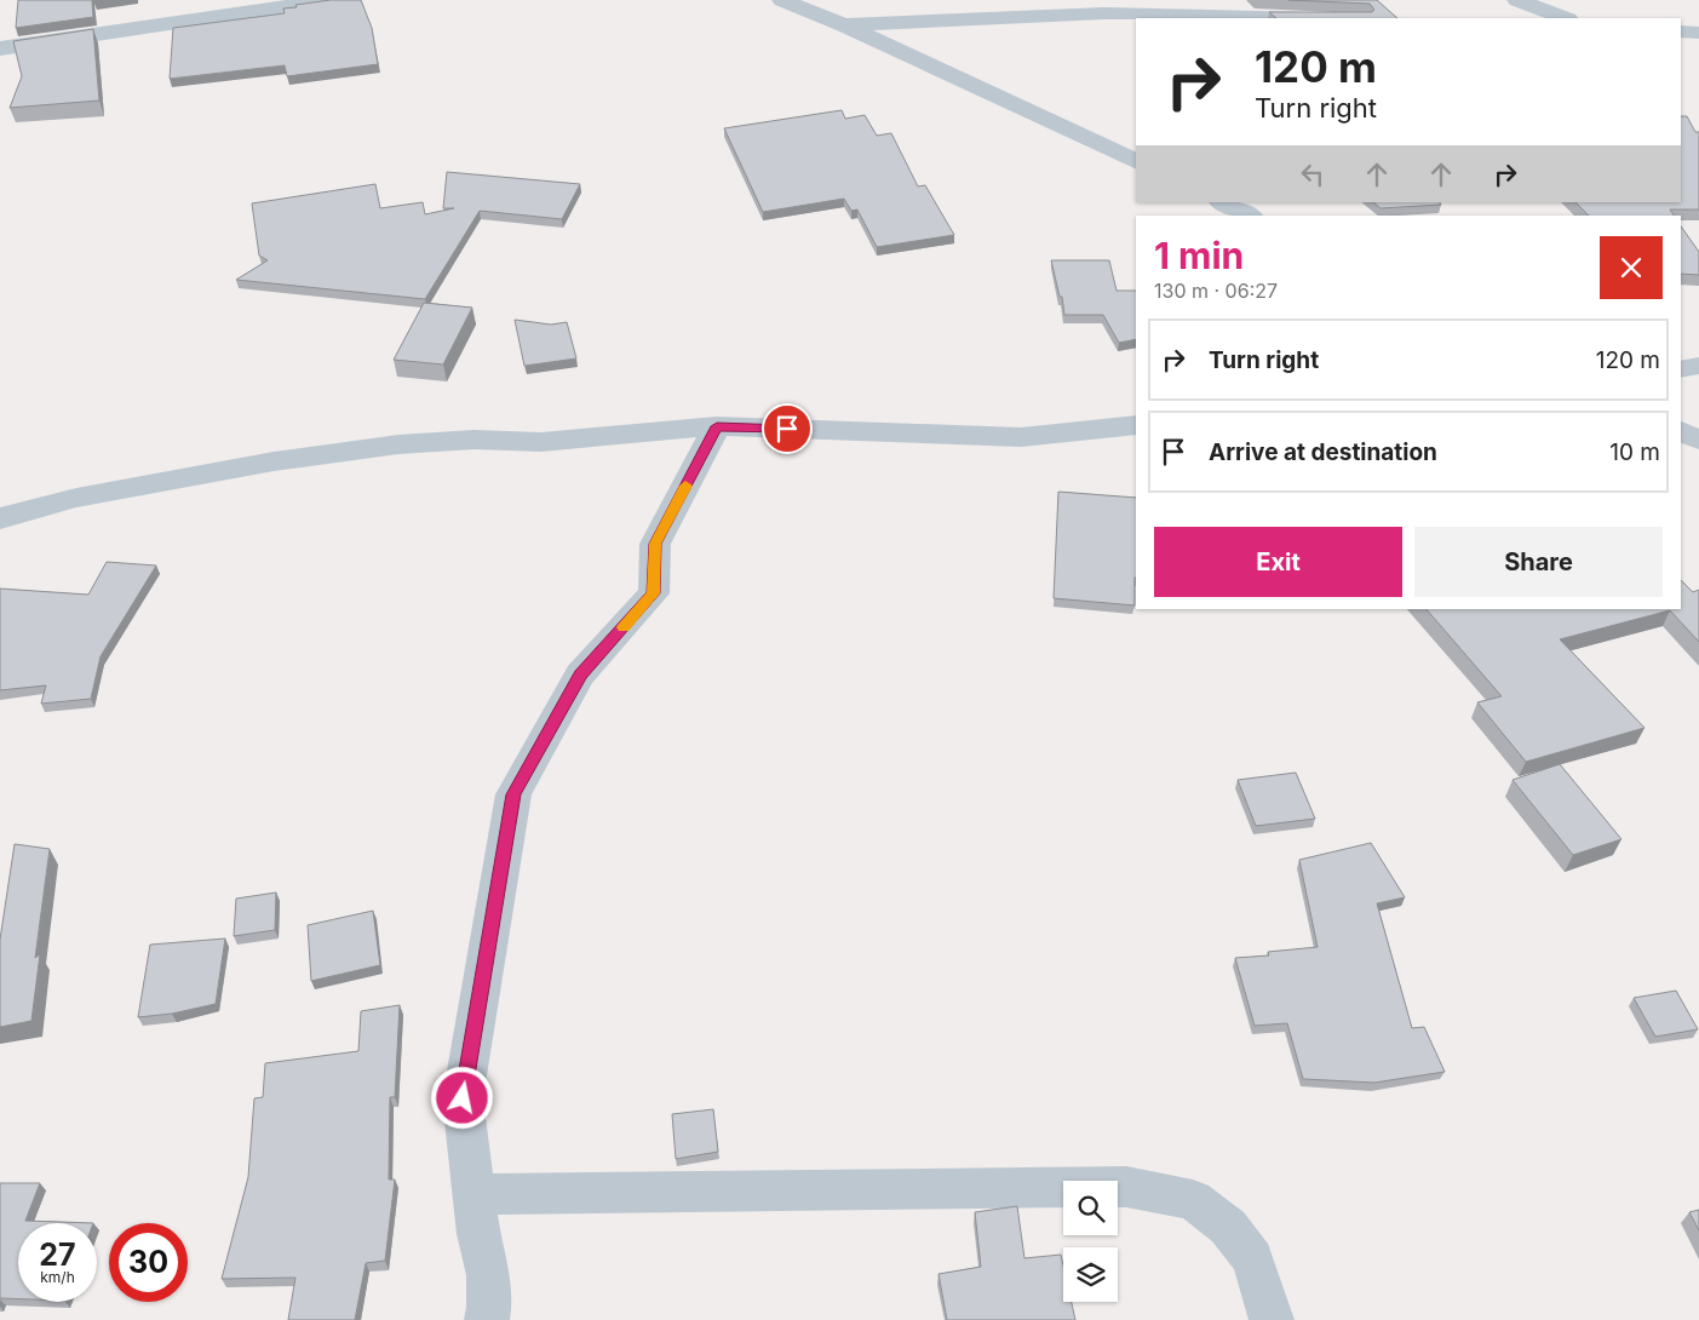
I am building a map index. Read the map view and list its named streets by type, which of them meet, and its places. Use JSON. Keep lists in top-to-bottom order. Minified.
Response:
{"page":{"turn":["120 m","Turn right"],"heading":["1 min","130 m · 06:27"],"list":[{"name":"Turn right","value":"120 m"},{"name":"Arrive at destination","value":"10 m"}],"buttons":["Exit","Share"],"speed":"27 km/h","limit":"30"}}
